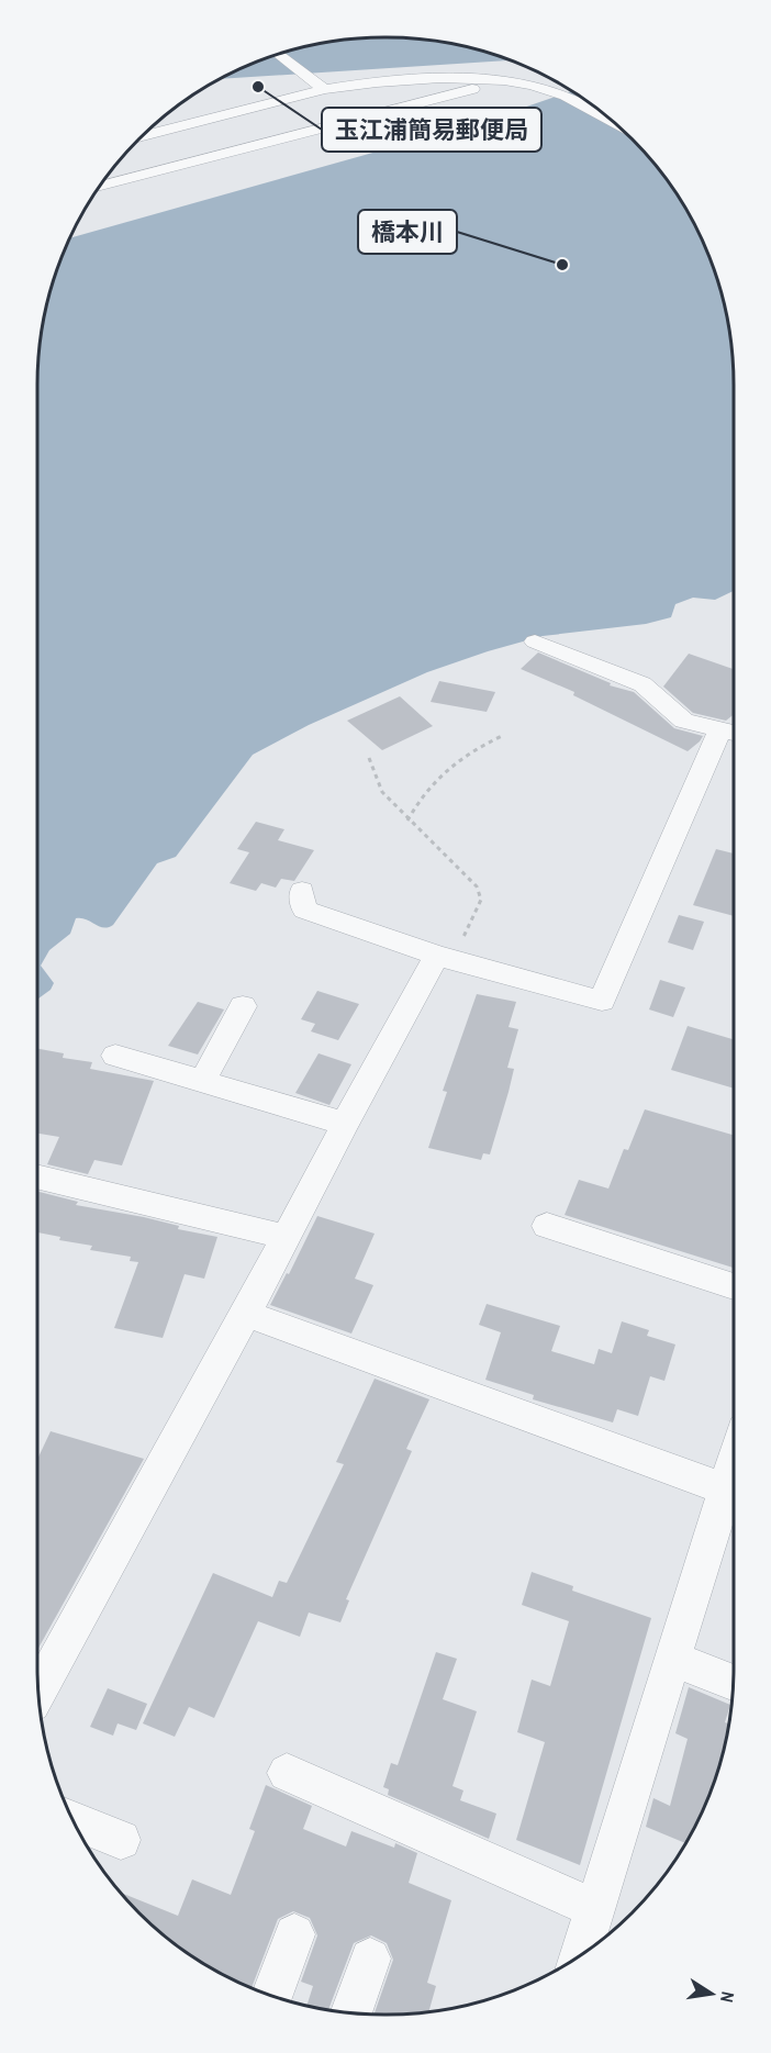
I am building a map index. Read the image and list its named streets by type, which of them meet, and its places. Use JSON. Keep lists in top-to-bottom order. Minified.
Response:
{"places":["玉江浦簡易郵便局","橋本川"],"north":"right"}
